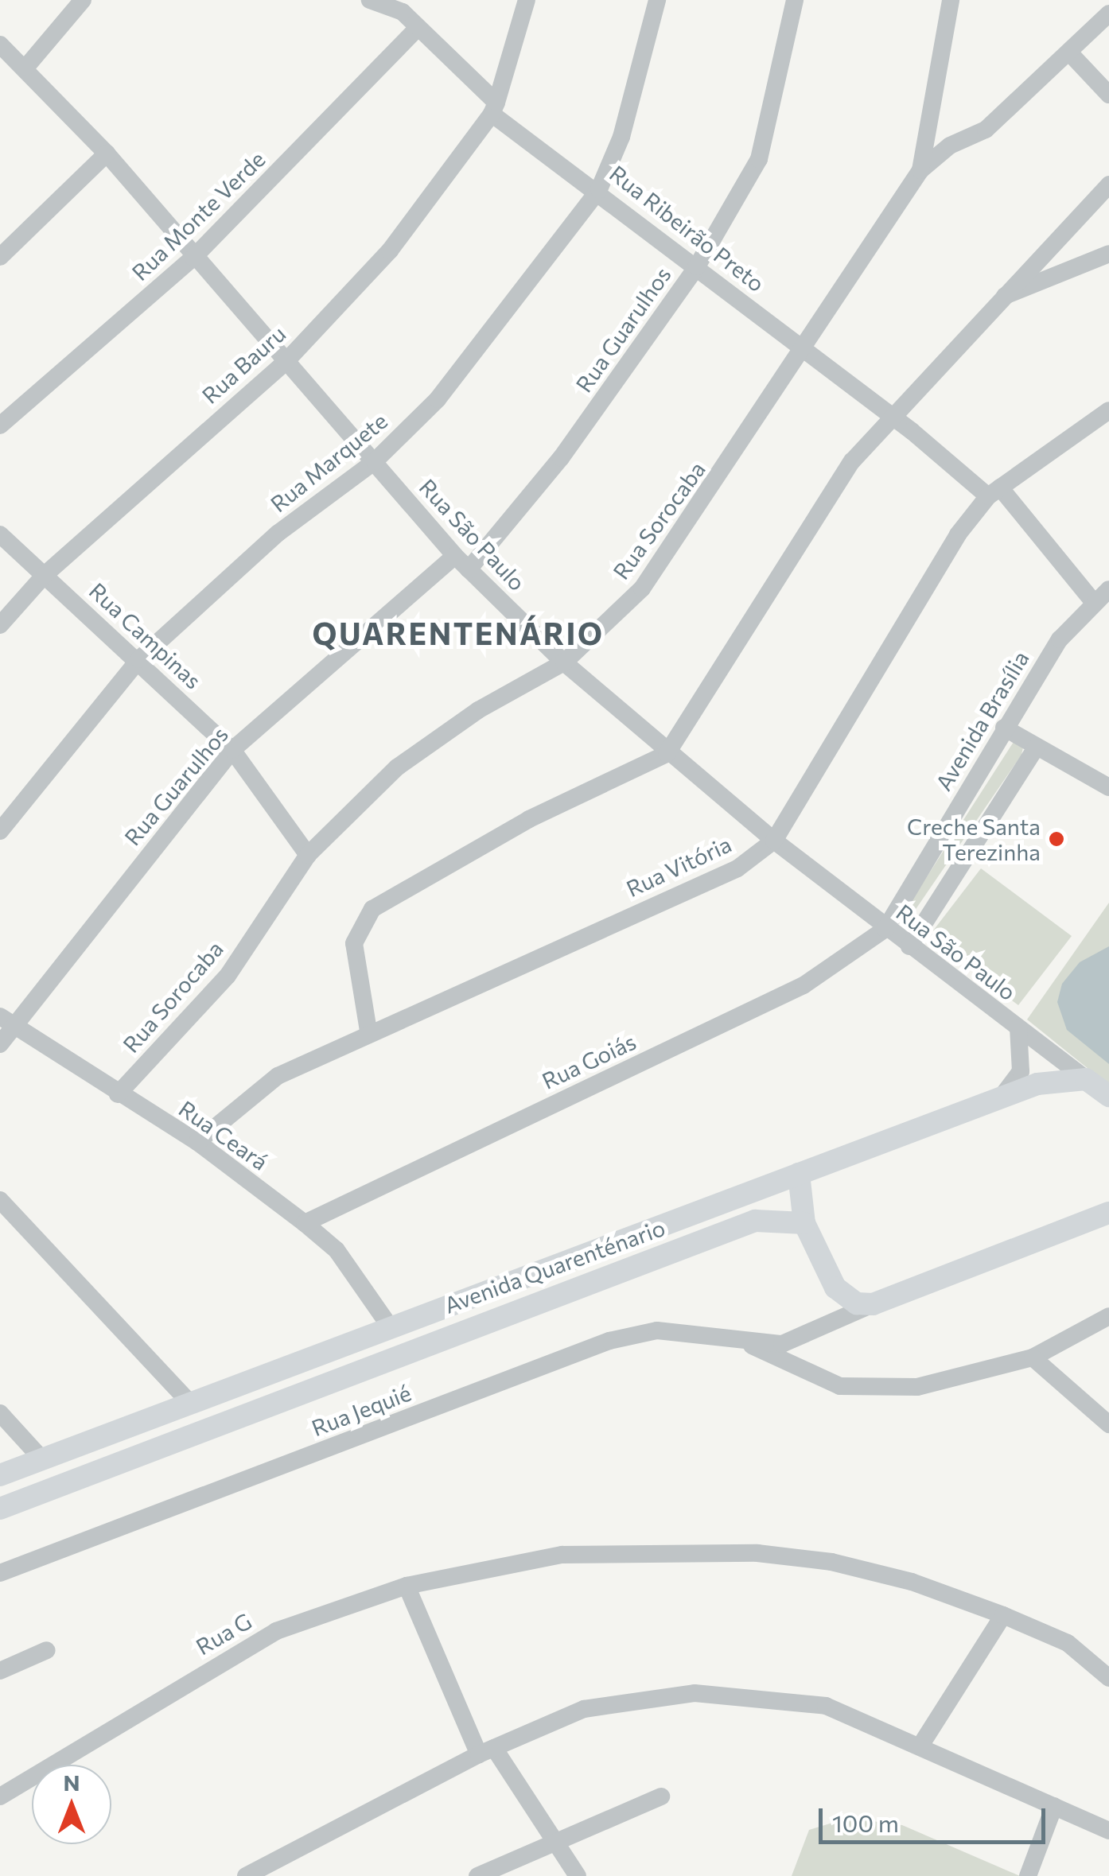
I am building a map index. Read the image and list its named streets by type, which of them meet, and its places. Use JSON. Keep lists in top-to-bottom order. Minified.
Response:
{"streets":{"main road":["Avenida Quarenténario"],"street":["Rua Monte Verde","Rua Ribeirão Preto","Rua Guarulhos","Rua Bauru","Rua Marquete","Rua Sorocaba","Rua São Paulo","Rua Campinas","Avenida Brasília","Rua Vitória","Rua Goiás","Rua Ceará","Rua Jequié","Rua G"]},"crossings":[["Rua Monte Verde","Rua Ribeirão Preto"],["Rua Monte Verde","Rua São Paulo"],["Rua Ribeirão Preto","Rua Guarulhos"],["Rua Ribeirão Preto","Rua Bauru"],["Rua Ribeirão Preto","Rua Marquete"],["Rua Ribeirão Preto","Rua Sorocaba"],["Rua Ribeirão Preto","Avenida Brasília"],["Rua Ribeirão Preto","Rua Vitória"],["Rua Guarulhos","Rua São Paulo"],["Rua Guarulhos","Rua Campinas"],["Rua Guarulhos","Rua Ceará"],["Rua Bauru","Rua São Paulo"],["Rua Bauru","Rua Campinas"],["Rua Marquete","Rua São Paulo"],["Rua Marquete","Rua Campinas"],["Rua Sorocaba","Rua São Paulo"],["Rua Sorocaba","Rua Campinas"],["Rua Sorocaba","Rua Ceará"],["Rua São Paulo","Avenida Brasília"],["Rua São Paulo","Rua Vitória"],["Rua São Paulo","Rua Goiás"],["Rua São Paulo","Avenida Quarenténario"],["Avenida Brasília","Rua Goiás"],["Rua Vitória","Rua Ceará"],["Rua Goiás","Rua Ceará"],["Rua Ceará","Avenida Quarenténario"]],"districts":["QUARENTENÁRIO"],"places":["Creche Santa Terezinha"],"scale_bar":"100 m","north":"top"}
